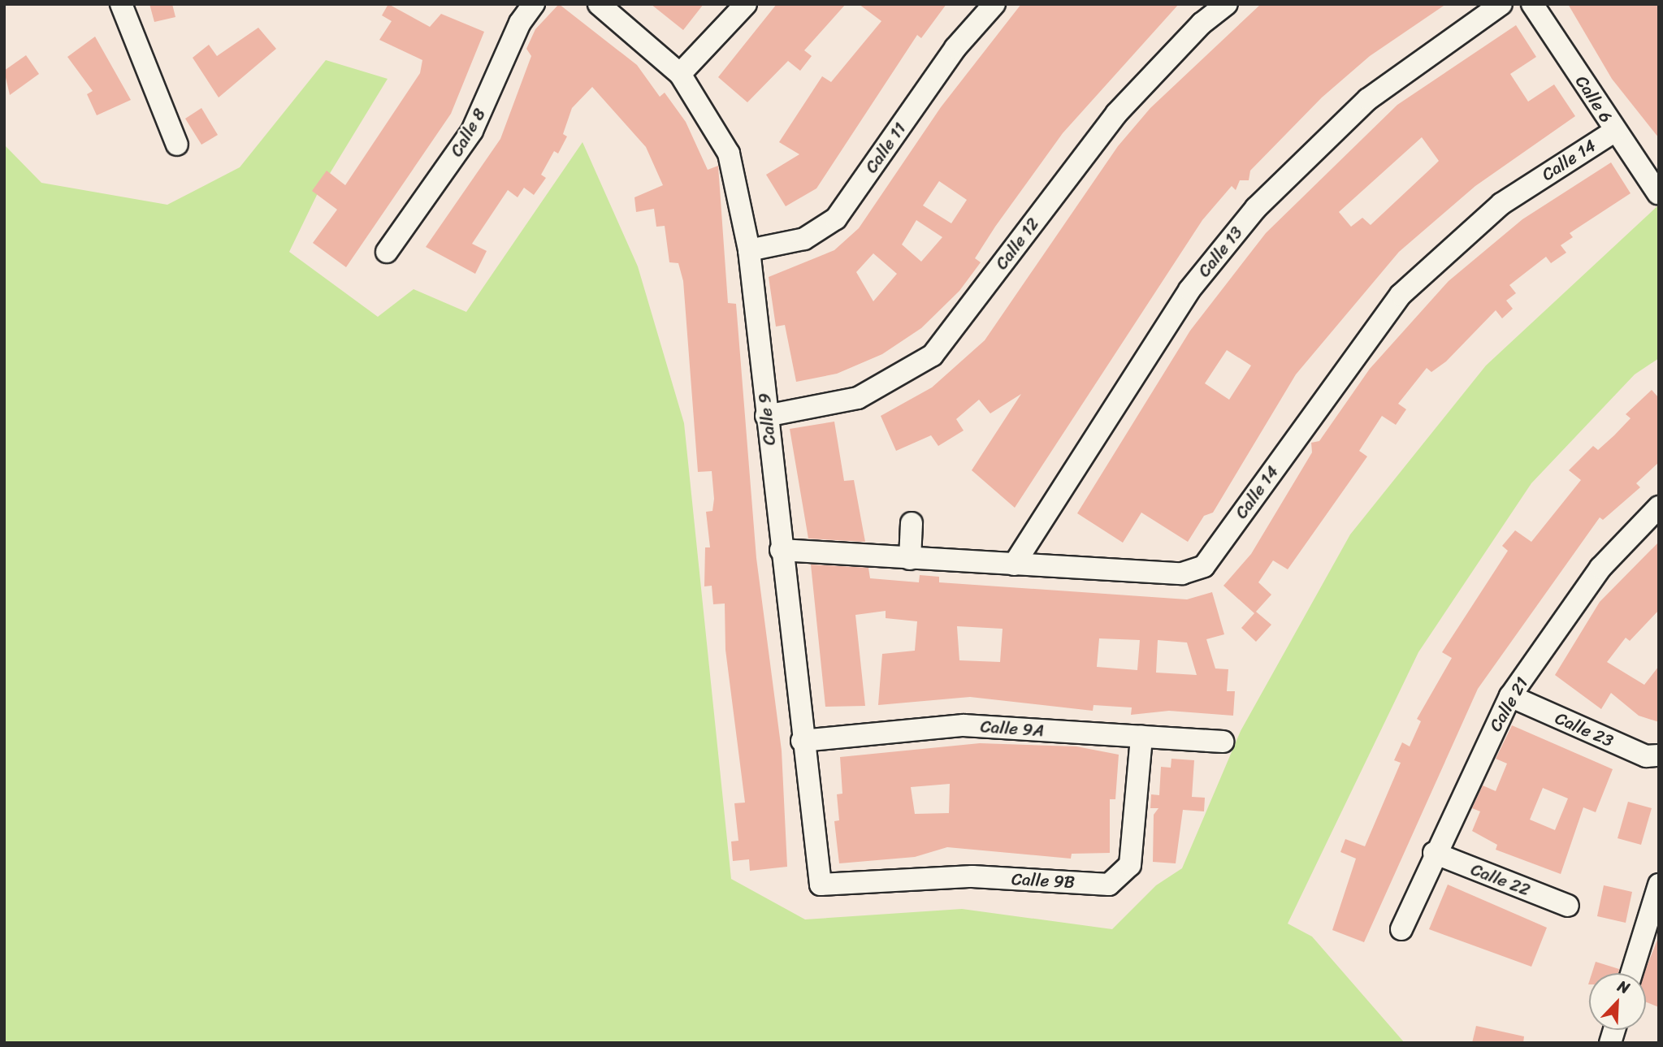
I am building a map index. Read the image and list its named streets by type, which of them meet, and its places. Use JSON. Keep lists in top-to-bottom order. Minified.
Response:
{"streets":{"street":["Calle 6","Calle 8","Calle 11","Calle 14","Calle 12","Calle 13","Calle 9","Calle 21","Calle 9A","Calle 23","Calle 22","Calle 9B"]},"crossings":[["Calle 6","Calle 14"],["Calle 11","Calle 9"],["Calle 14","Calle 13"],["Calle 14","Calle 9"],["Calle 12","Calle 9"],["Calle 9","Calle 9A"],["Calle 9","Calle 9B"],["Calle 21","Calle 23"],["Calle 21","Calle 22"],["Calle 9A","Calle 9B"]],"north":"top right"}
